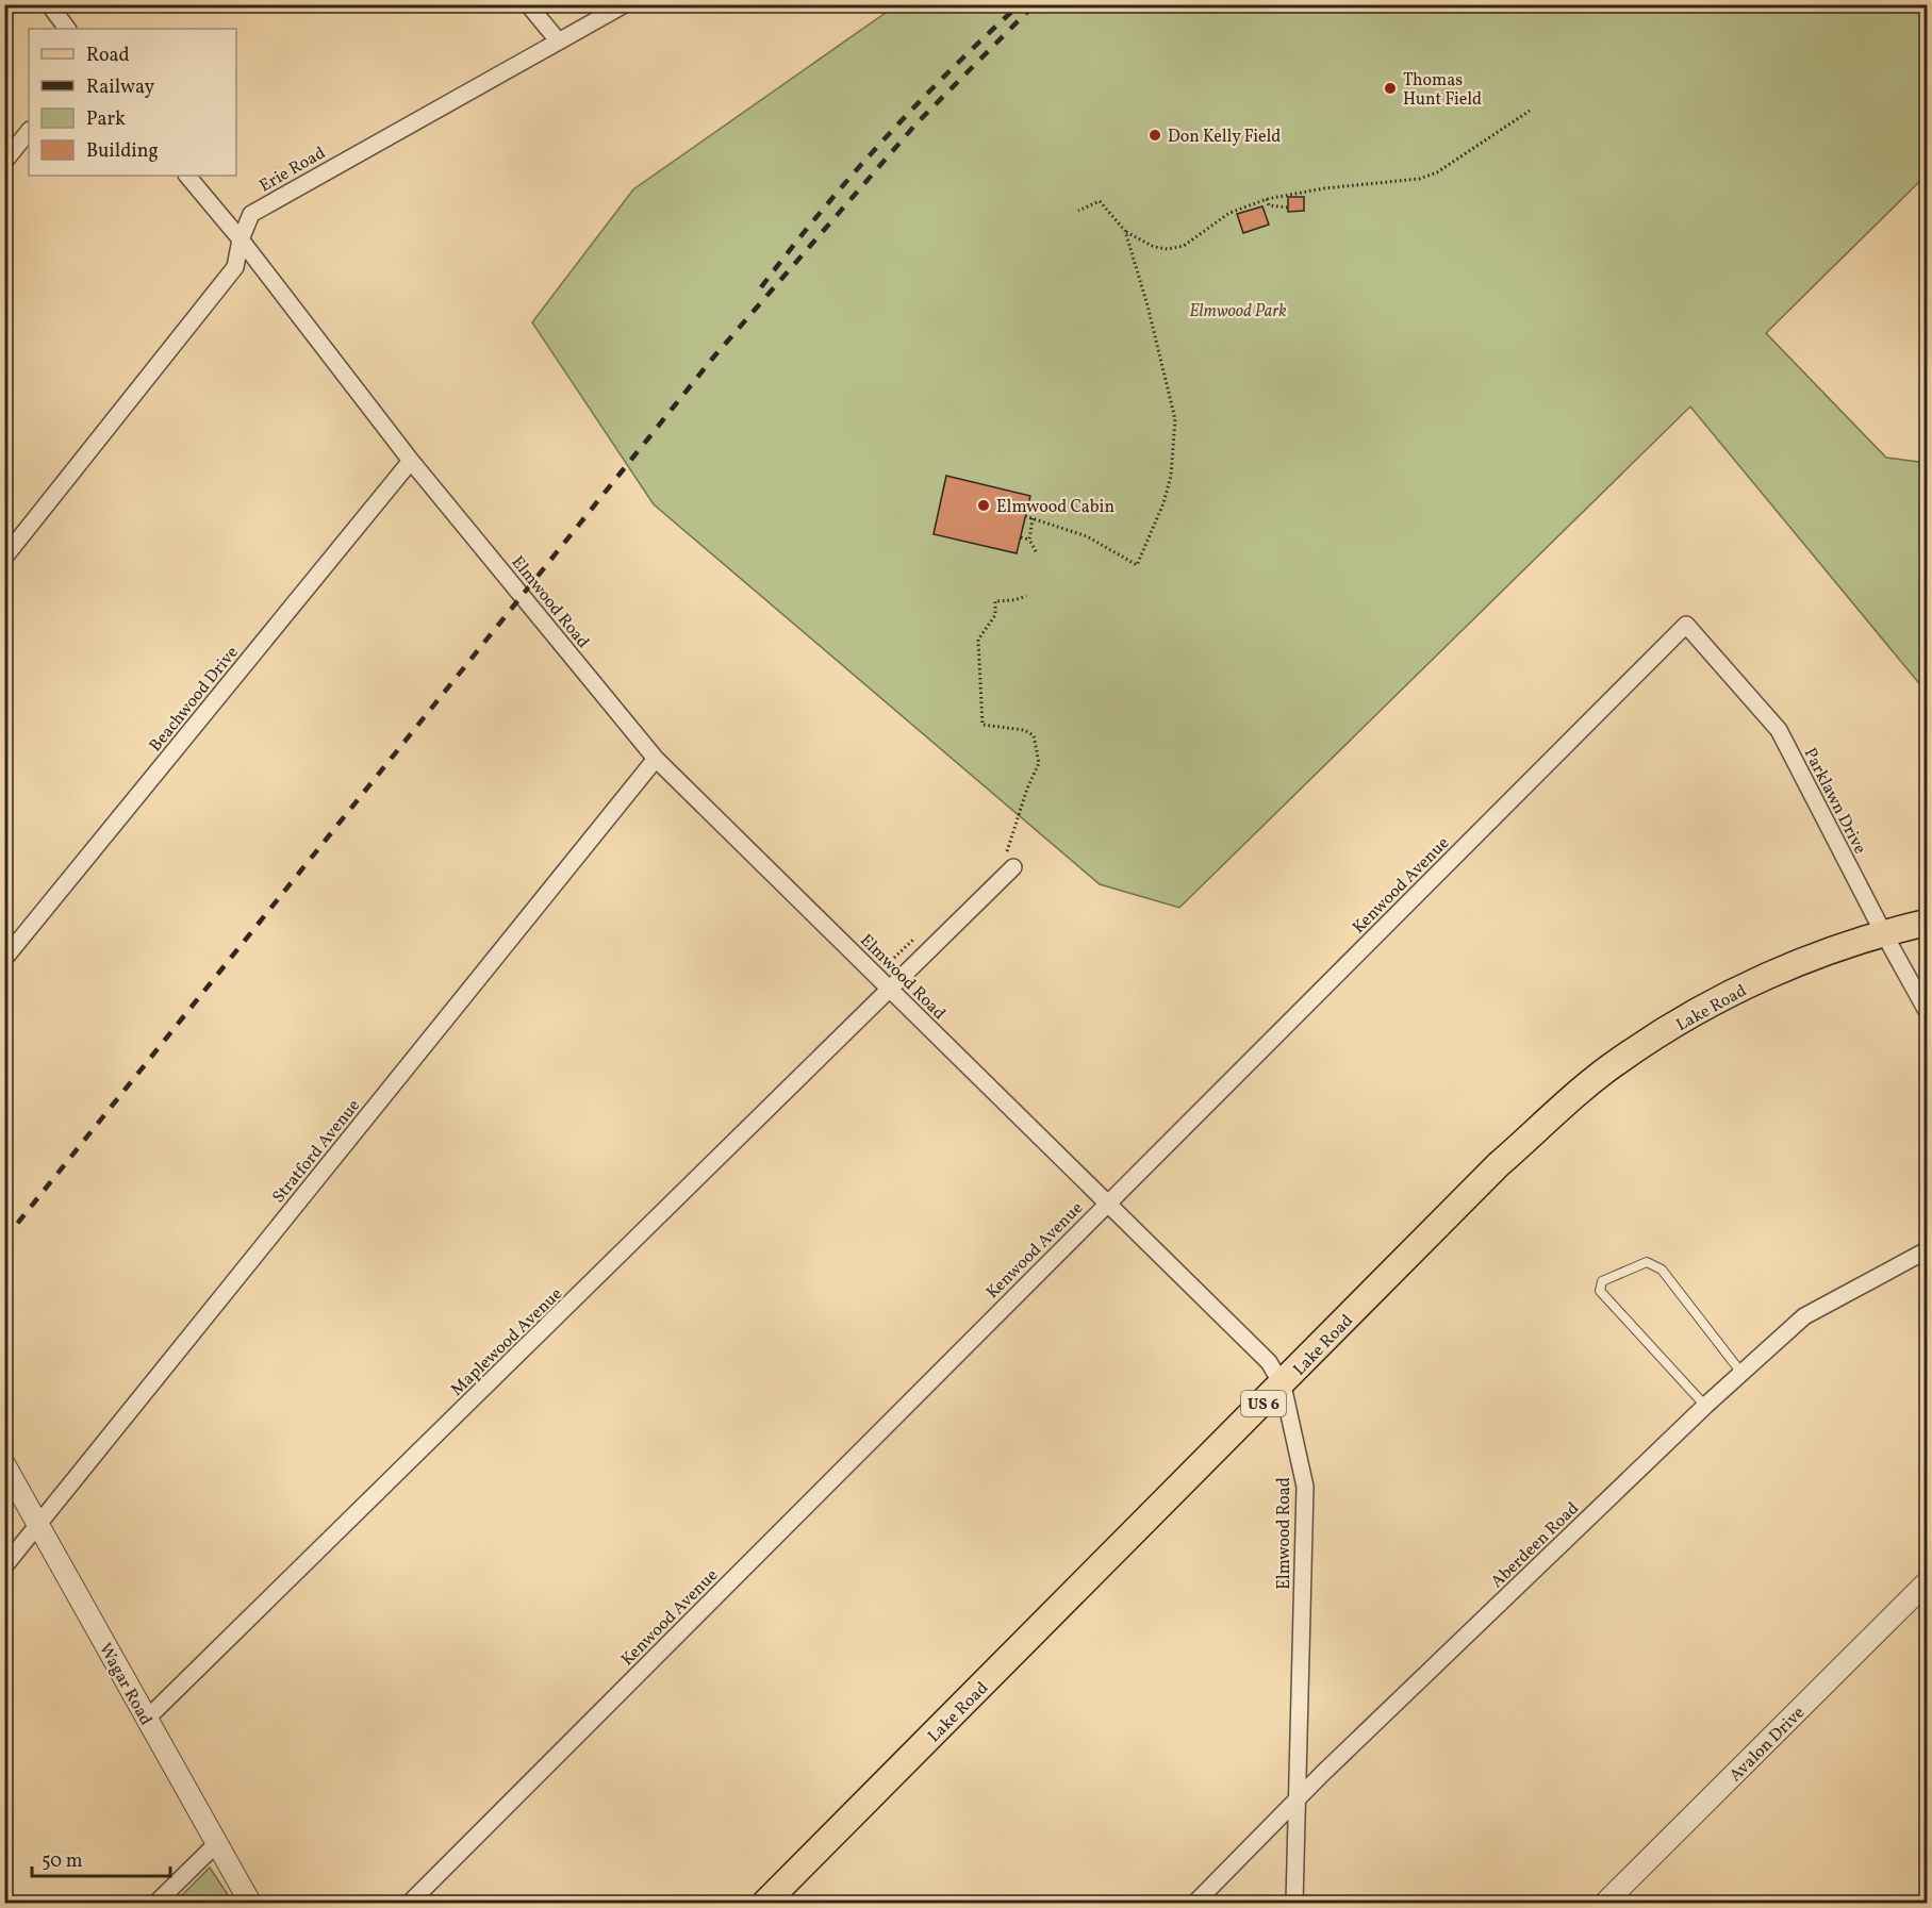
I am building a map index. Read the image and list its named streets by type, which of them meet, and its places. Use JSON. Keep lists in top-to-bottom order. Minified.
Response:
{"streets":{"main road":["Lake Road","US 6"],"street":["Erie Road","Elmwood Road","Beachwood Drive","Parklawn Drive","Kenwood Avenue","Stratford Avenue","Maplewood Avenue","Aberdeen Road","Wagar Road","Avalon Drive"]},"crossings":[["Erie Road","Elmwood Road"],["Elmwood Road","Beachwood Drive"],["Elmwood Road","Kenwood Avenue"],["Elmwood Road","Lake Road"],["Elmwood Road","Stratford Avenue"],["Elmwood Road","Maplewood Avenue"],["Elmwood Road","Aberdeen Road"],["Parklawn Drive","Kenwood Avenue"],["Parklawn Drive","Lake Road"],["Stratford Avenue","Wagar Road"],["Maplewood Avenue","Wagar Road"]],"parks":["Elmwood Park"],"places":["Thomas Hunt Field","Don Kelly Field","Elmwood Cabin"],"legend":["Road","Railway","Park","Building"],"scale_bar":"50 m"}
